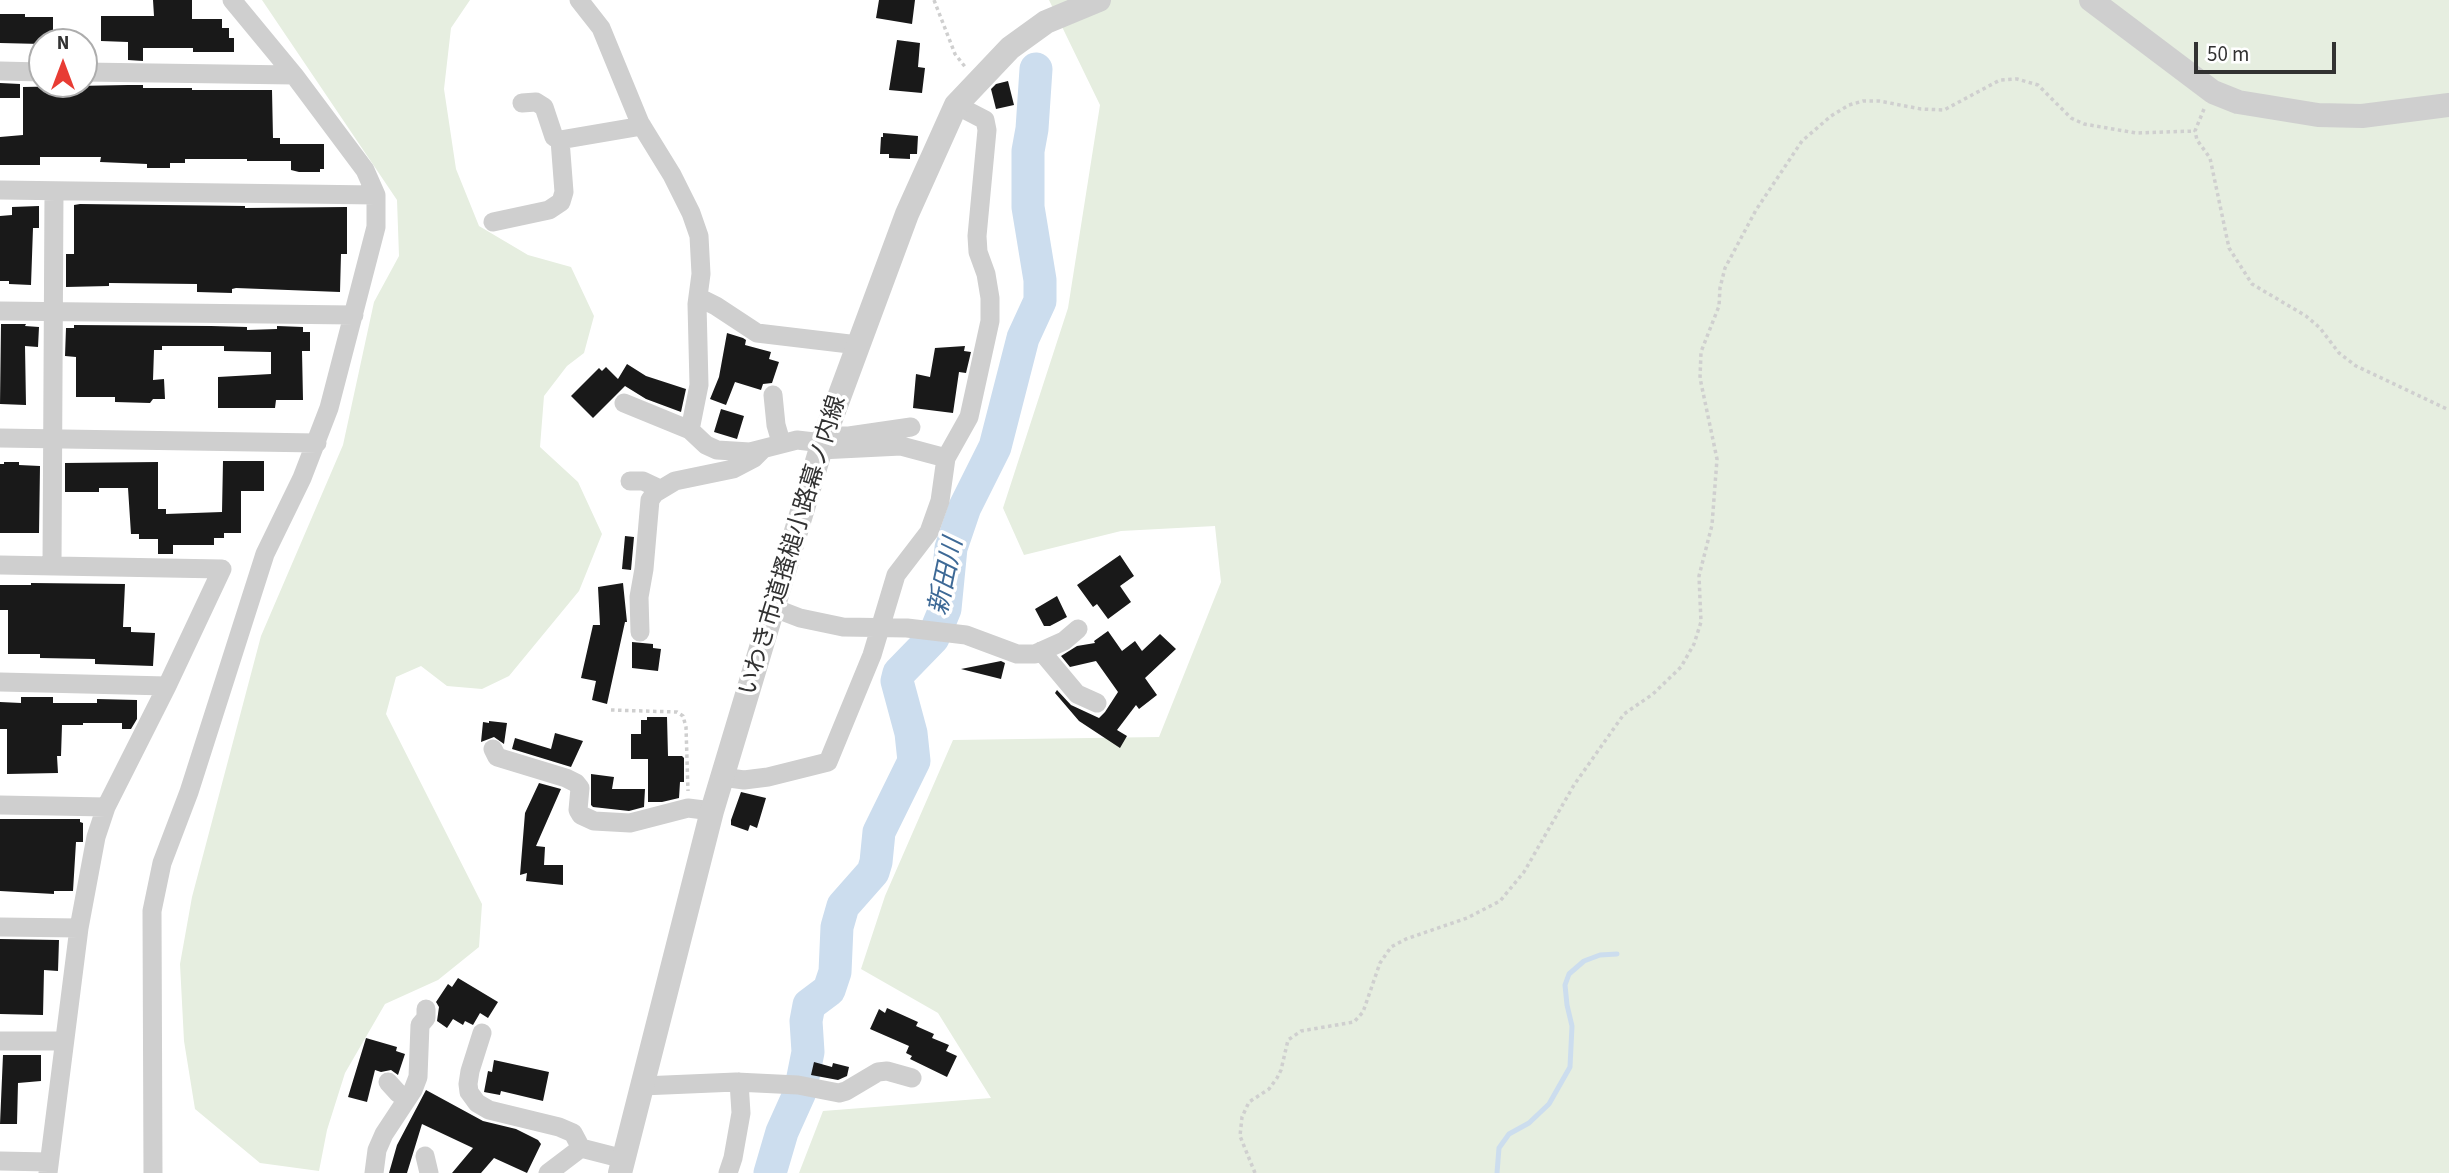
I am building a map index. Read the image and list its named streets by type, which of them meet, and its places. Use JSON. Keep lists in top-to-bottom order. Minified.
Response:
{"streets":{"street":["いわき市道搔槌小路幕ノ内線"]},"water":["新田川"],"scale_bar":"50 m","north":"top"}
